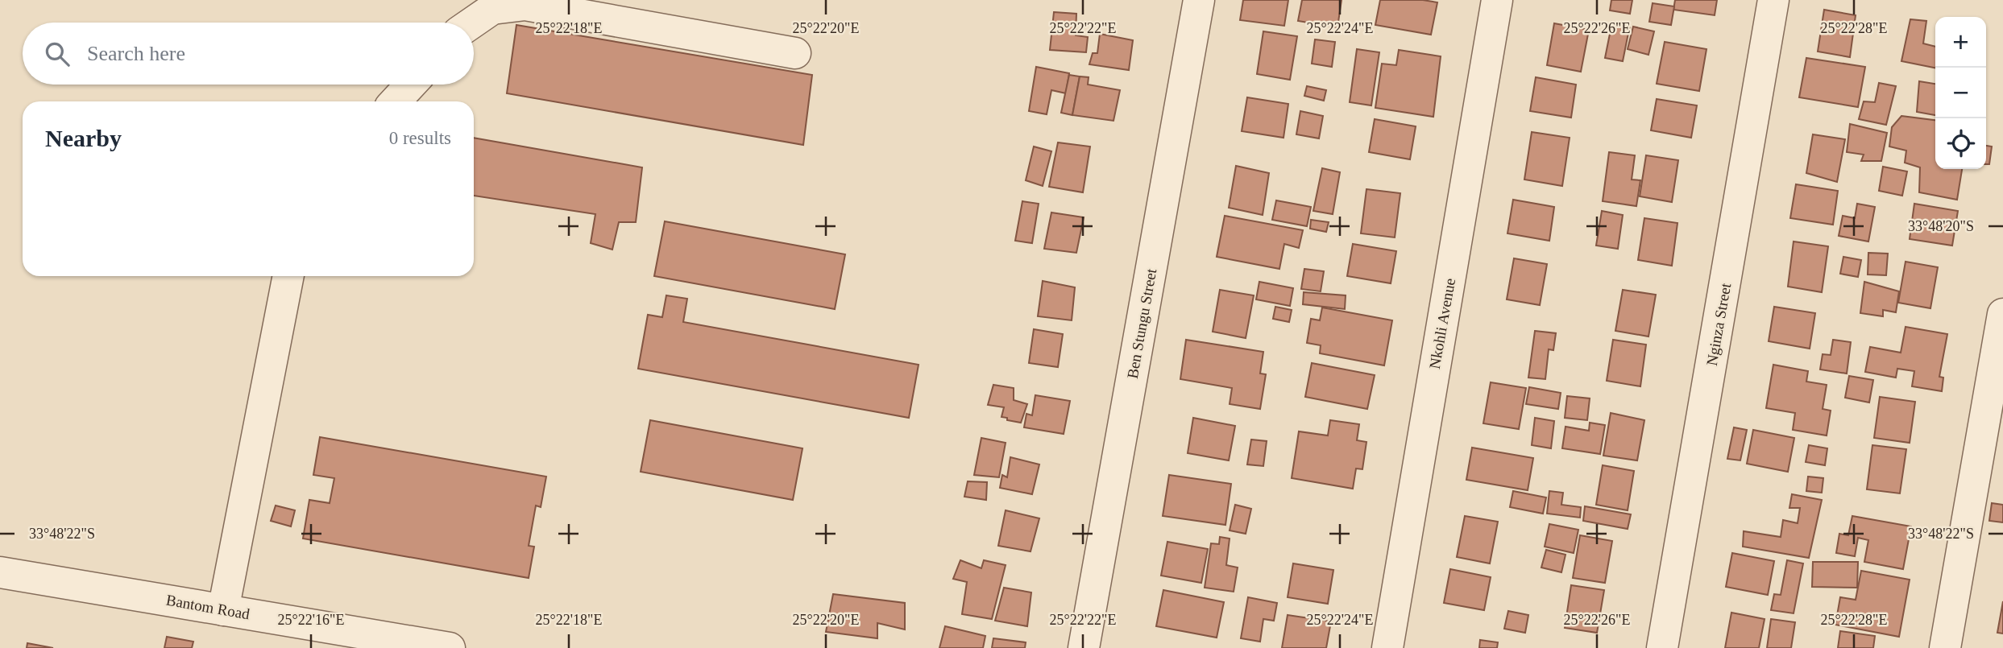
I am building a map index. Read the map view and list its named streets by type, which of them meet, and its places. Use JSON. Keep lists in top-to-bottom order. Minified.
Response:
{"streets":{"street":["Ben Stungu Street","Nkohli Avenue","Nginza Street","Bantom Road"]},"page":{"map_buttons":["+","−"],"search":"Search here","heading":["Nearby","0 results"]},"coordinates":["25°22'18\"E","25°22'20\"E","25°22'22\"E","25°22'24\"E","25°22'26\"E","25°22'28\"E","33°48'20\"S","33°48'22\"S","25°22'16\"E"]}
